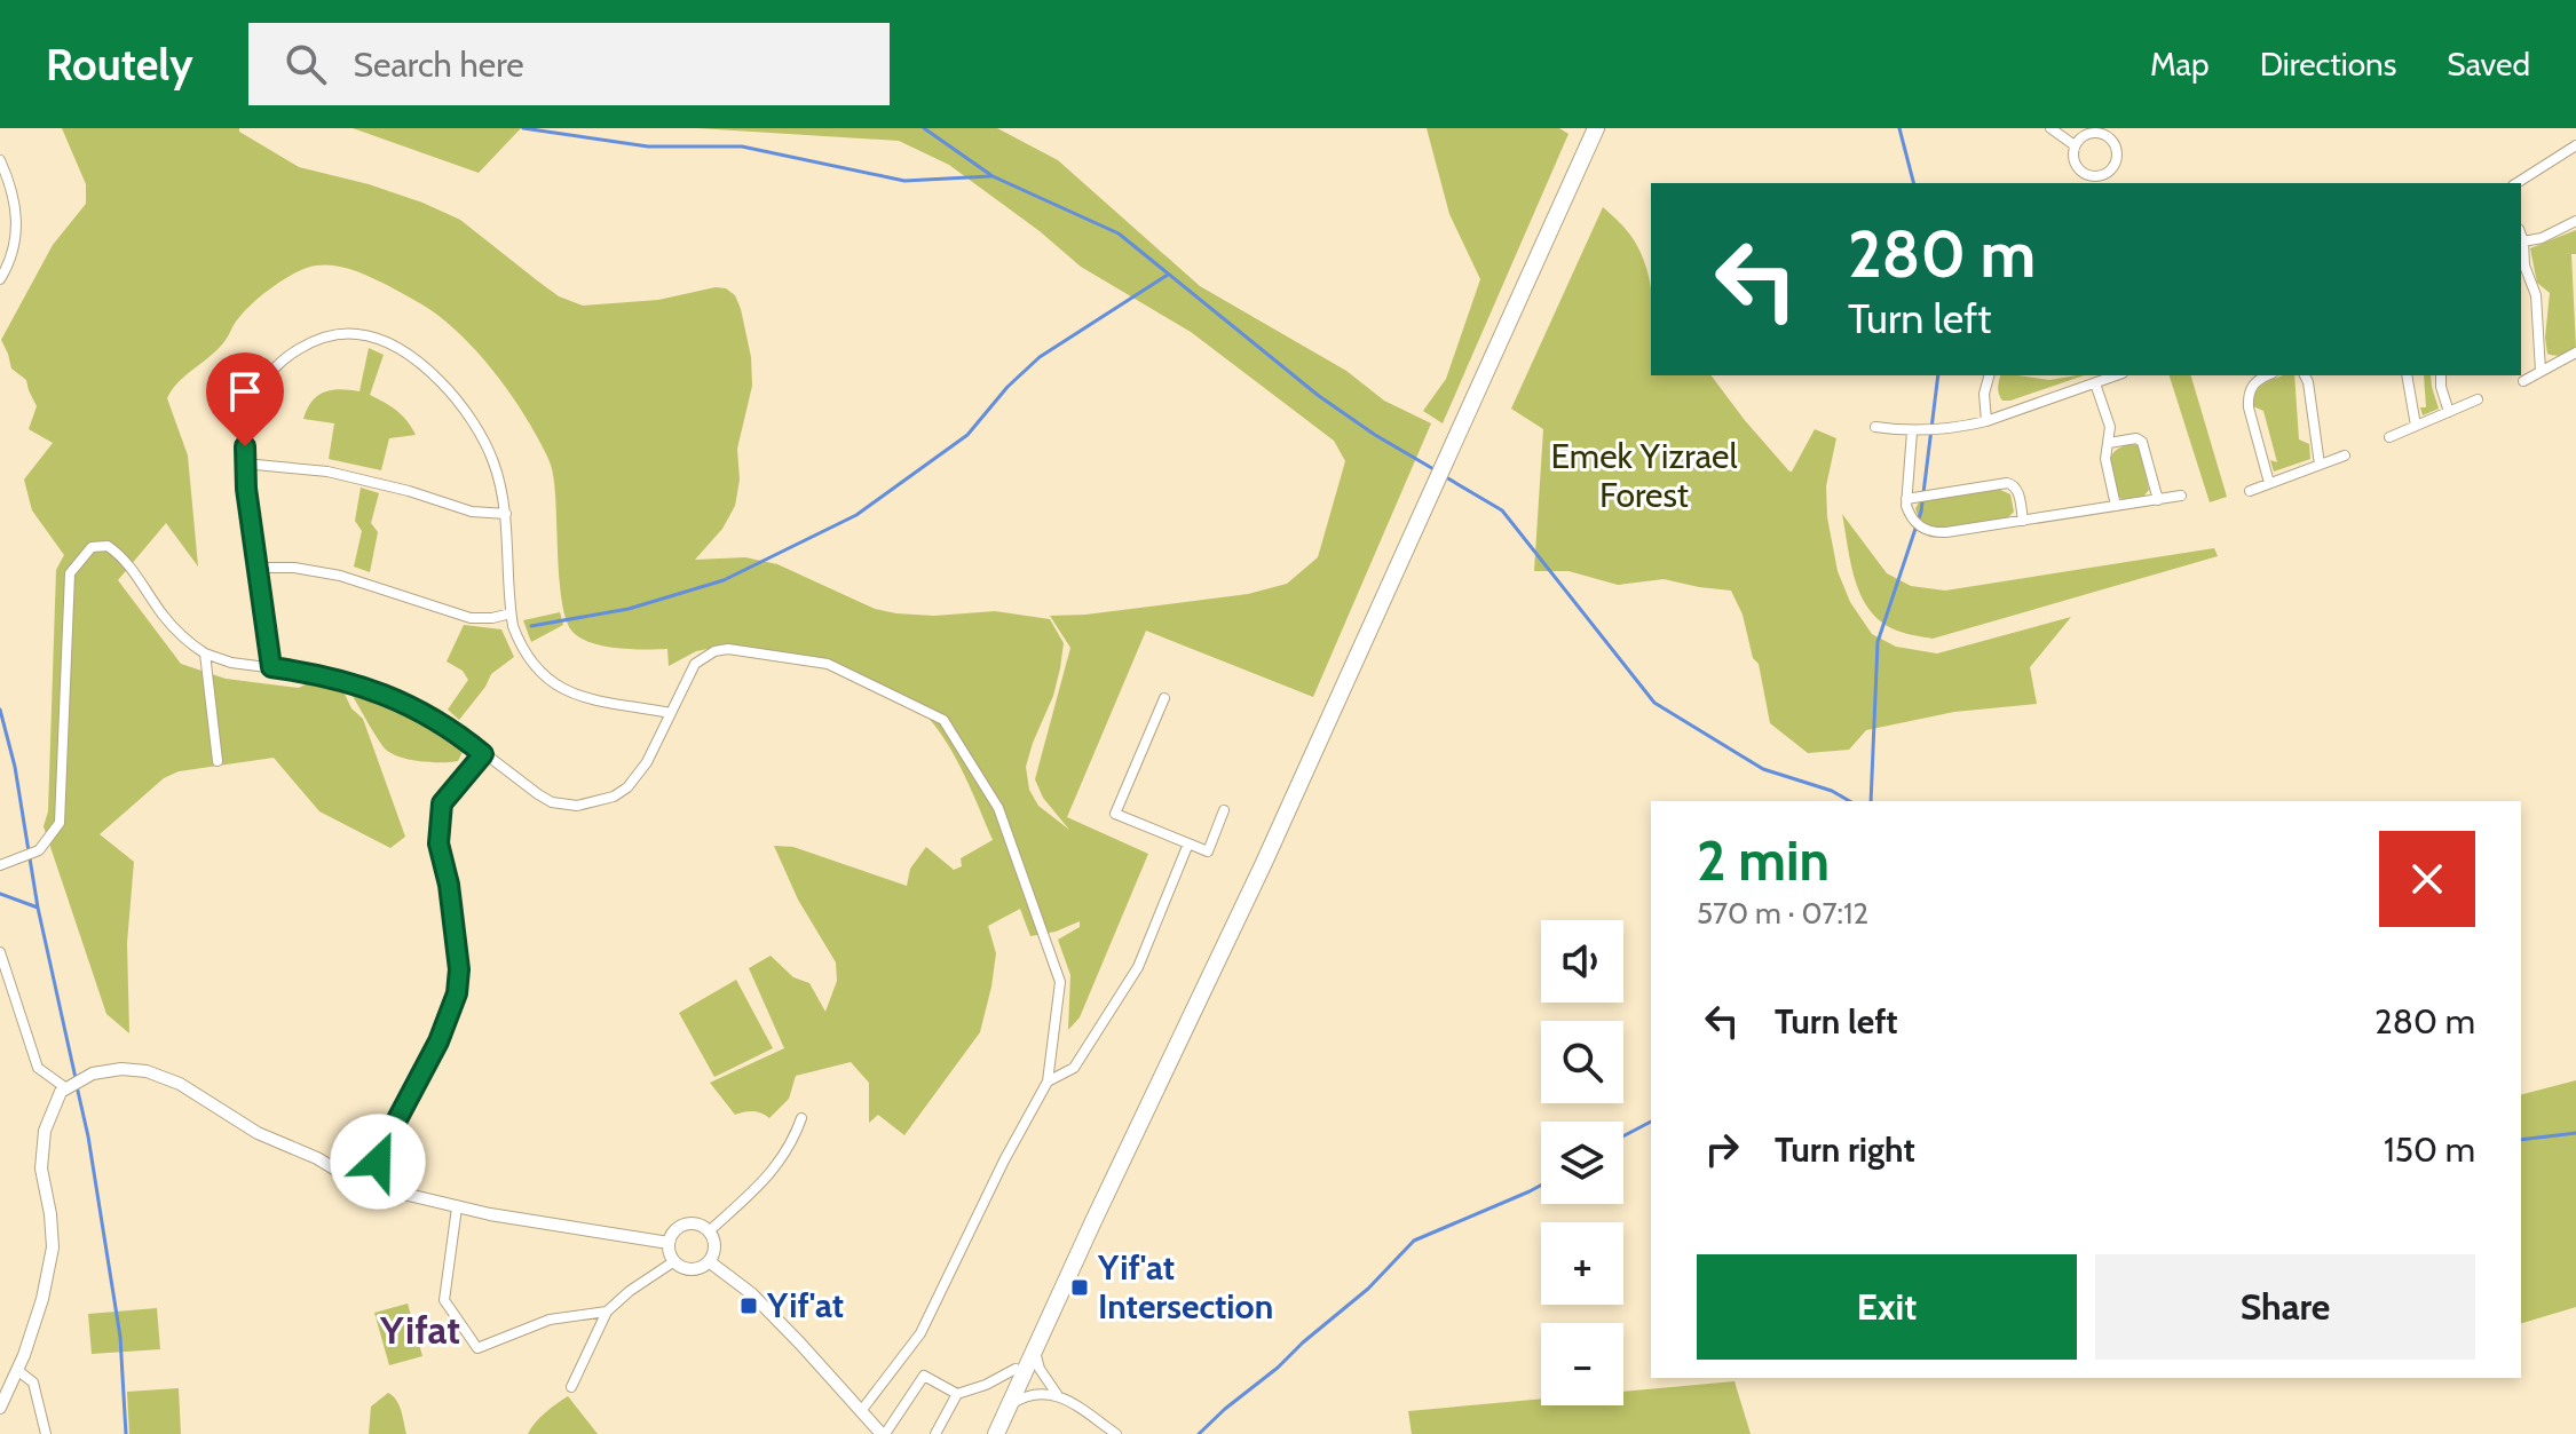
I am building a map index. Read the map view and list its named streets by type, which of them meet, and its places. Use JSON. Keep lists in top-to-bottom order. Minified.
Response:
{"districts":["Yifat"],"parks":["Emek Yizrael Forest"],"places":{"transit":["Yif'at Intersection","Yif'at"]},"page":{"header":"Routely","search":"Search here","nav":["Map","Directions","Saved"],"turn":["280 m","Turn left"],"heading":["2 min","570 m · 07:12"],"map_buttons":["+","−"],"list":[{"name":"Turn left","value":"280 m"},{"name":"Turn right","value":"150 m"}],"buttons":["Exit","Share"]}}
